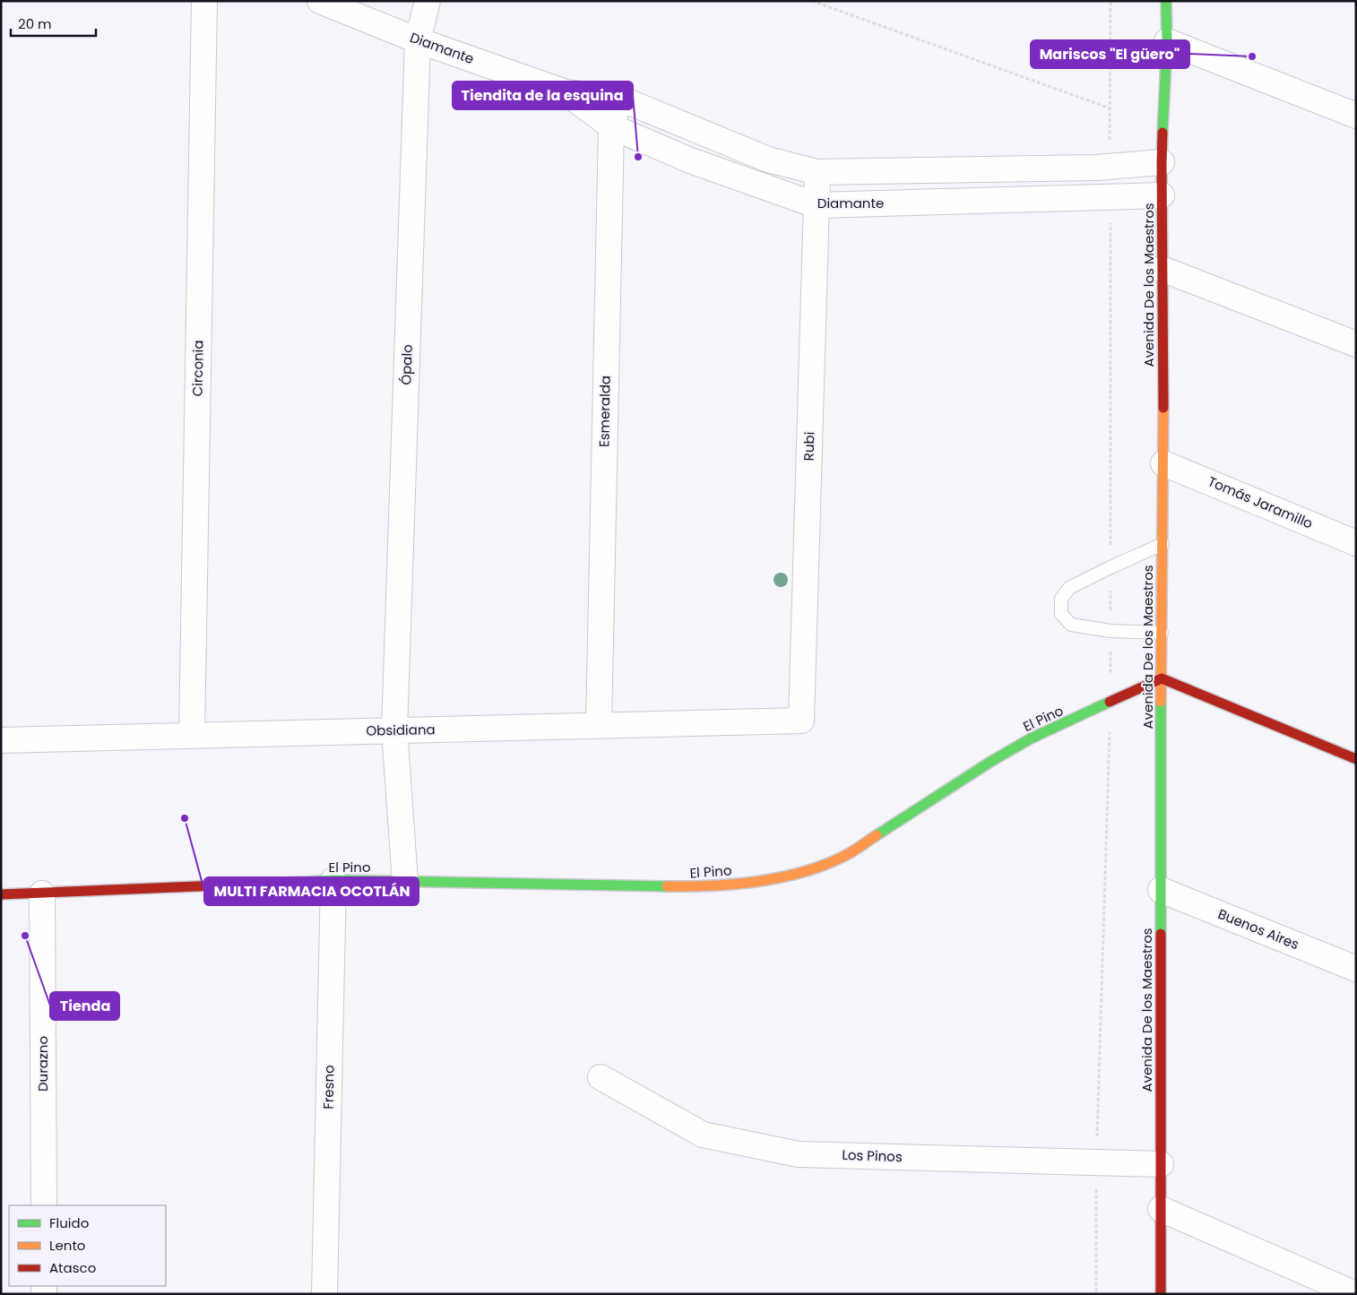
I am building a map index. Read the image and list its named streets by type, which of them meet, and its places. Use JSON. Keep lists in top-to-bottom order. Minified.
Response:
{"streets":{"street":["Diamante","Avenida De los Maestros","Ópalo","Circonia","Esmeralda","Rubi","Tomás Jaramillo","El Pino","Obsidiana","Buenos Aires","Durazno","Fresno","Los Pinos"]},"crossings":[["Diamante","Avenida De los Maestros"],["Diamante","Ópalo"],["Diamante","Esmeralda"],["Diamante","Rubi"],["Avenida De los Maestros","Tomás Jaramillo"],["Avenida De los Maestros","El Pino"],["Avenida De los Maestros","Buenos Aires"],["Avenida De los Maestros","Los Pinos"],["Ópalo","El Pino"],["Ópalo","Obsidiana"],["Circonia","Obsidiana"],["Esmeralda","Obsidiana"],["Rubi","Obsidiana"],["El Pino","Durazno"],["El Pino","Fresno"]],"places":["Mariscos \"El güero\"","Tiendita de la esquina","MULTI FARMACIA OCOTLÁN","Tienda"],"legend":["Fluido","Lento","Atasco"],"scale_bar":"20 m"}
